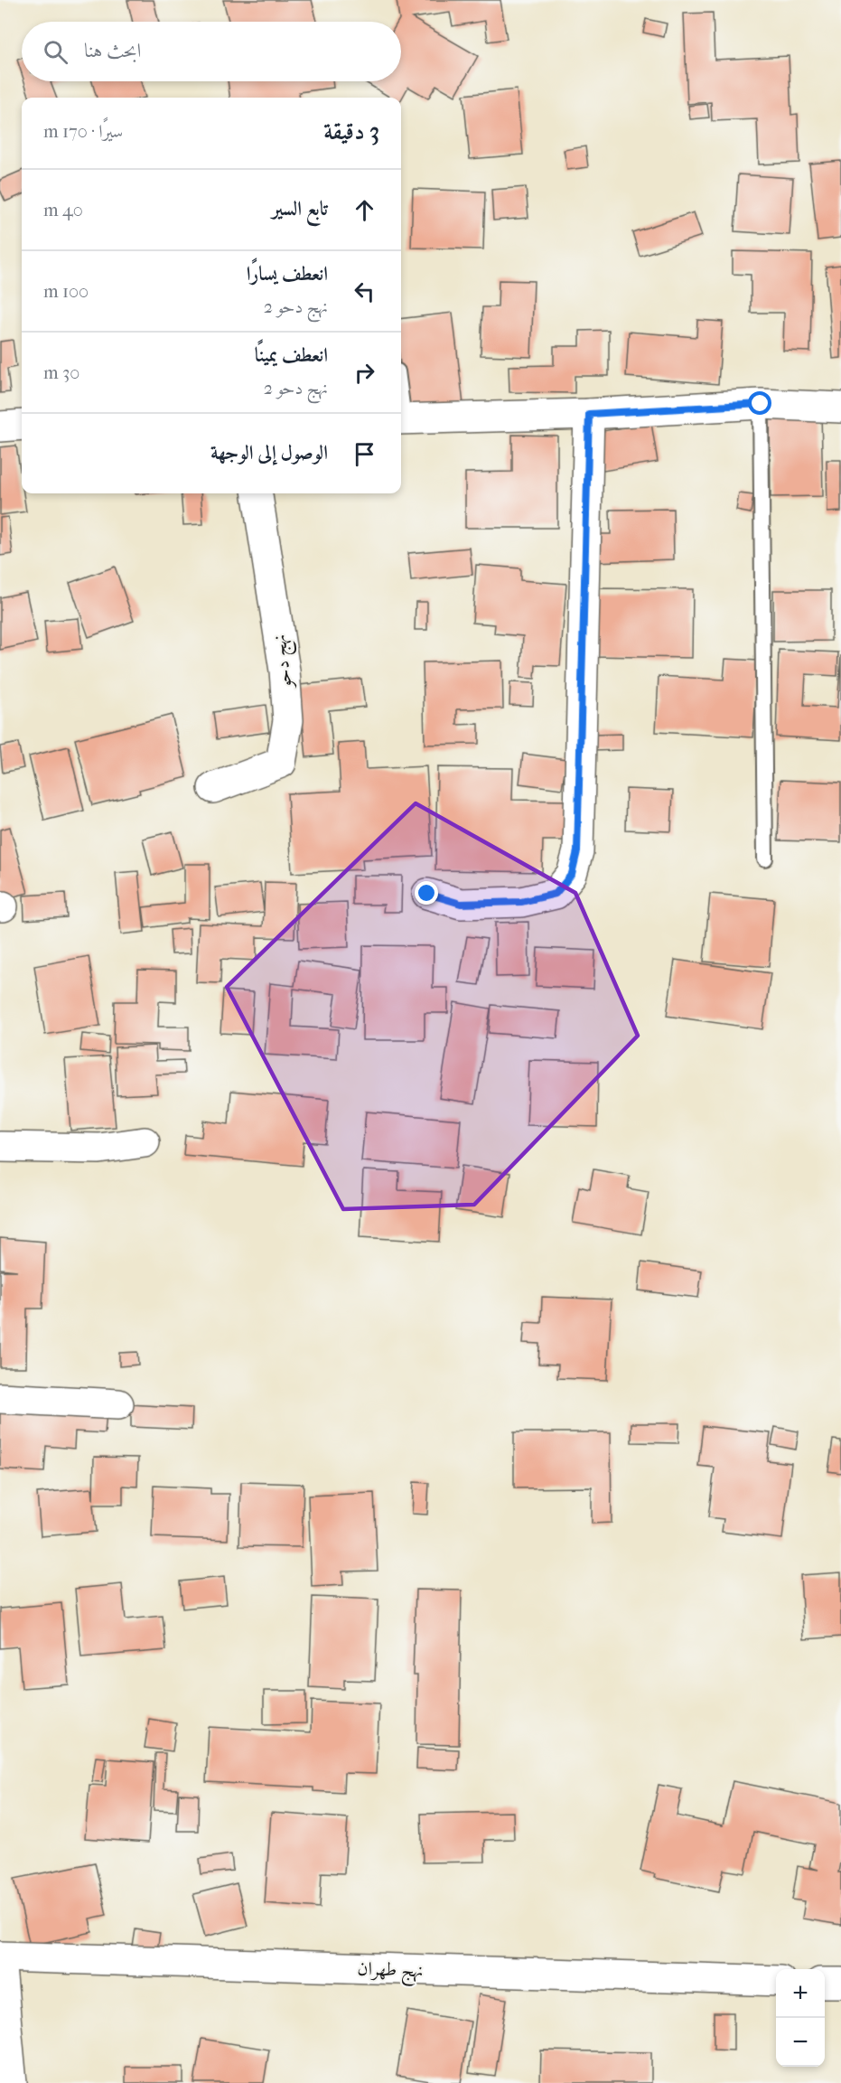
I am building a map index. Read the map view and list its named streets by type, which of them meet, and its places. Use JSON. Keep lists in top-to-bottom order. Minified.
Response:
{"streets":{"street":["نهج دحو","نهج طهران"]},"page":{"search":"ابحث هنا","heading":["3 دقيقة","سيرًا · 170 m"],"list":[["تابع السير","40 m"],["انعطف يسارًا","نهج دحو 2","100 m"],["انعطف يمينًا","نهج دحو 2","30 m"],"الوصول إلى الوجهة"],"map_buttons":["+","−"]}}
